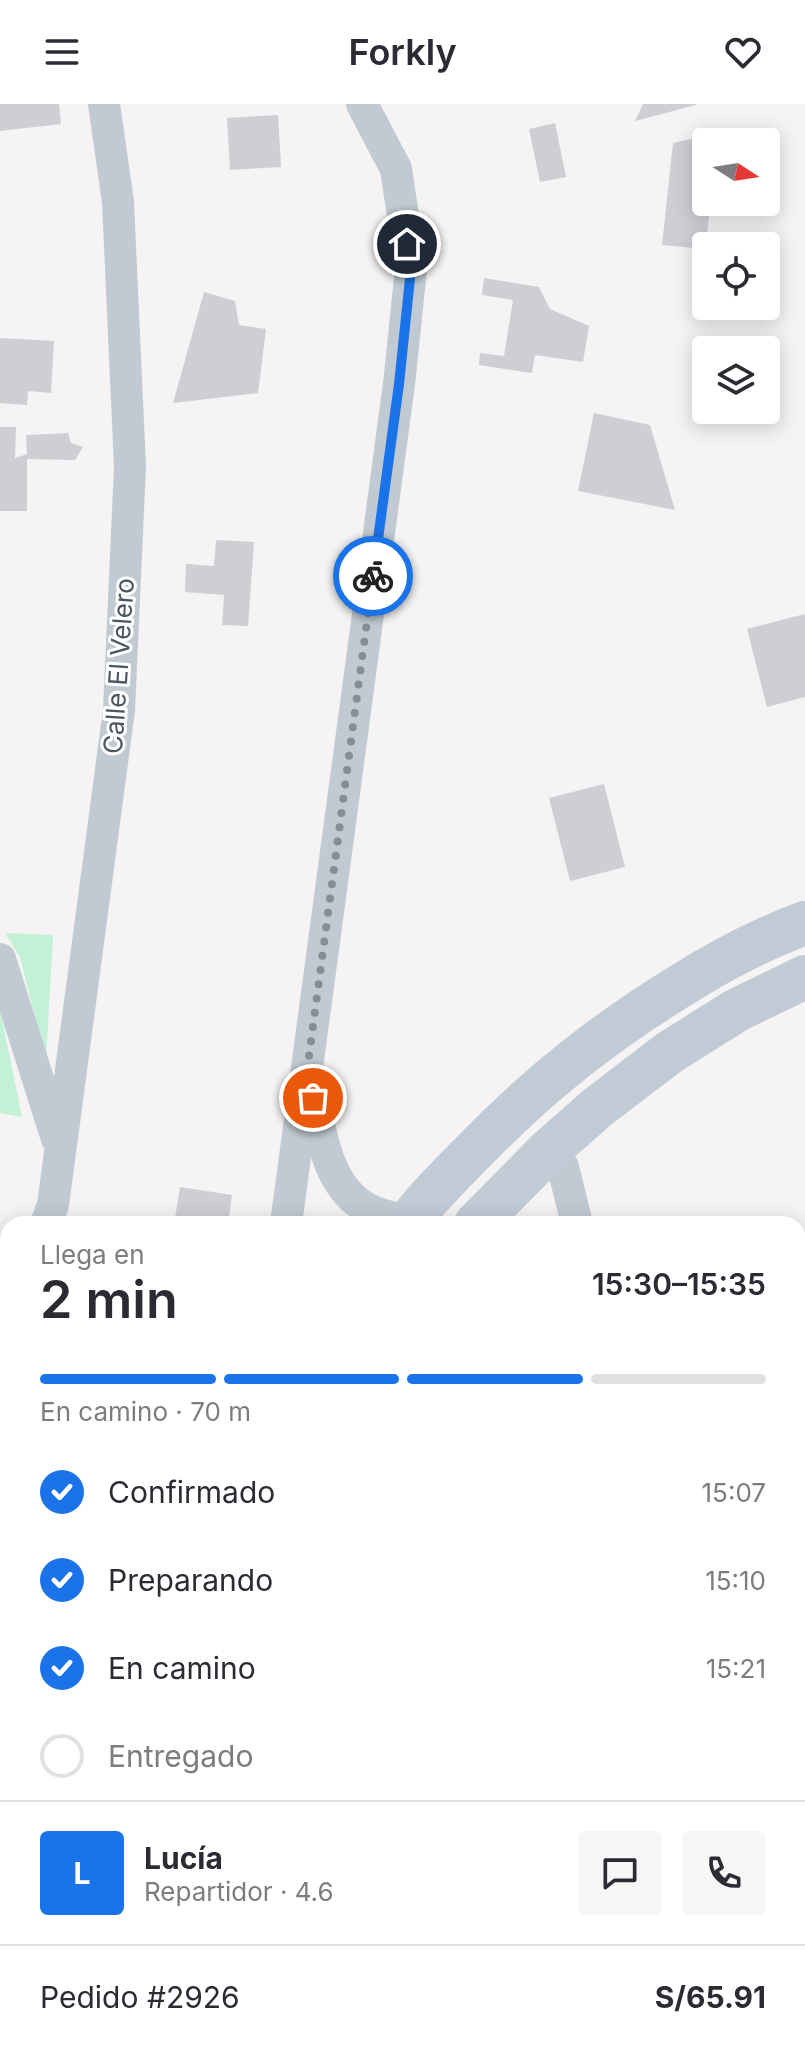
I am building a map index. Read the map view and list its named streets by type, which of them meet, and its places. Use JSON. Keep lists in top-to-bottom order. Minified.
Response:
{"streets":{"street":["Calle El Velero"]},"north":"right","page":{"header":"Forkly","heading":["2 min","Llega en","15:30–15:35"],"panel":["Lucía","Repartidor · 4.6","Pedido #2926","S/65.91"],"bar":"En camino · 70 m","list":[["Confirmado","15:07"],["Preparando","15:10"],["En camino","15:21"],"Entregado"],"round":"L"}}
